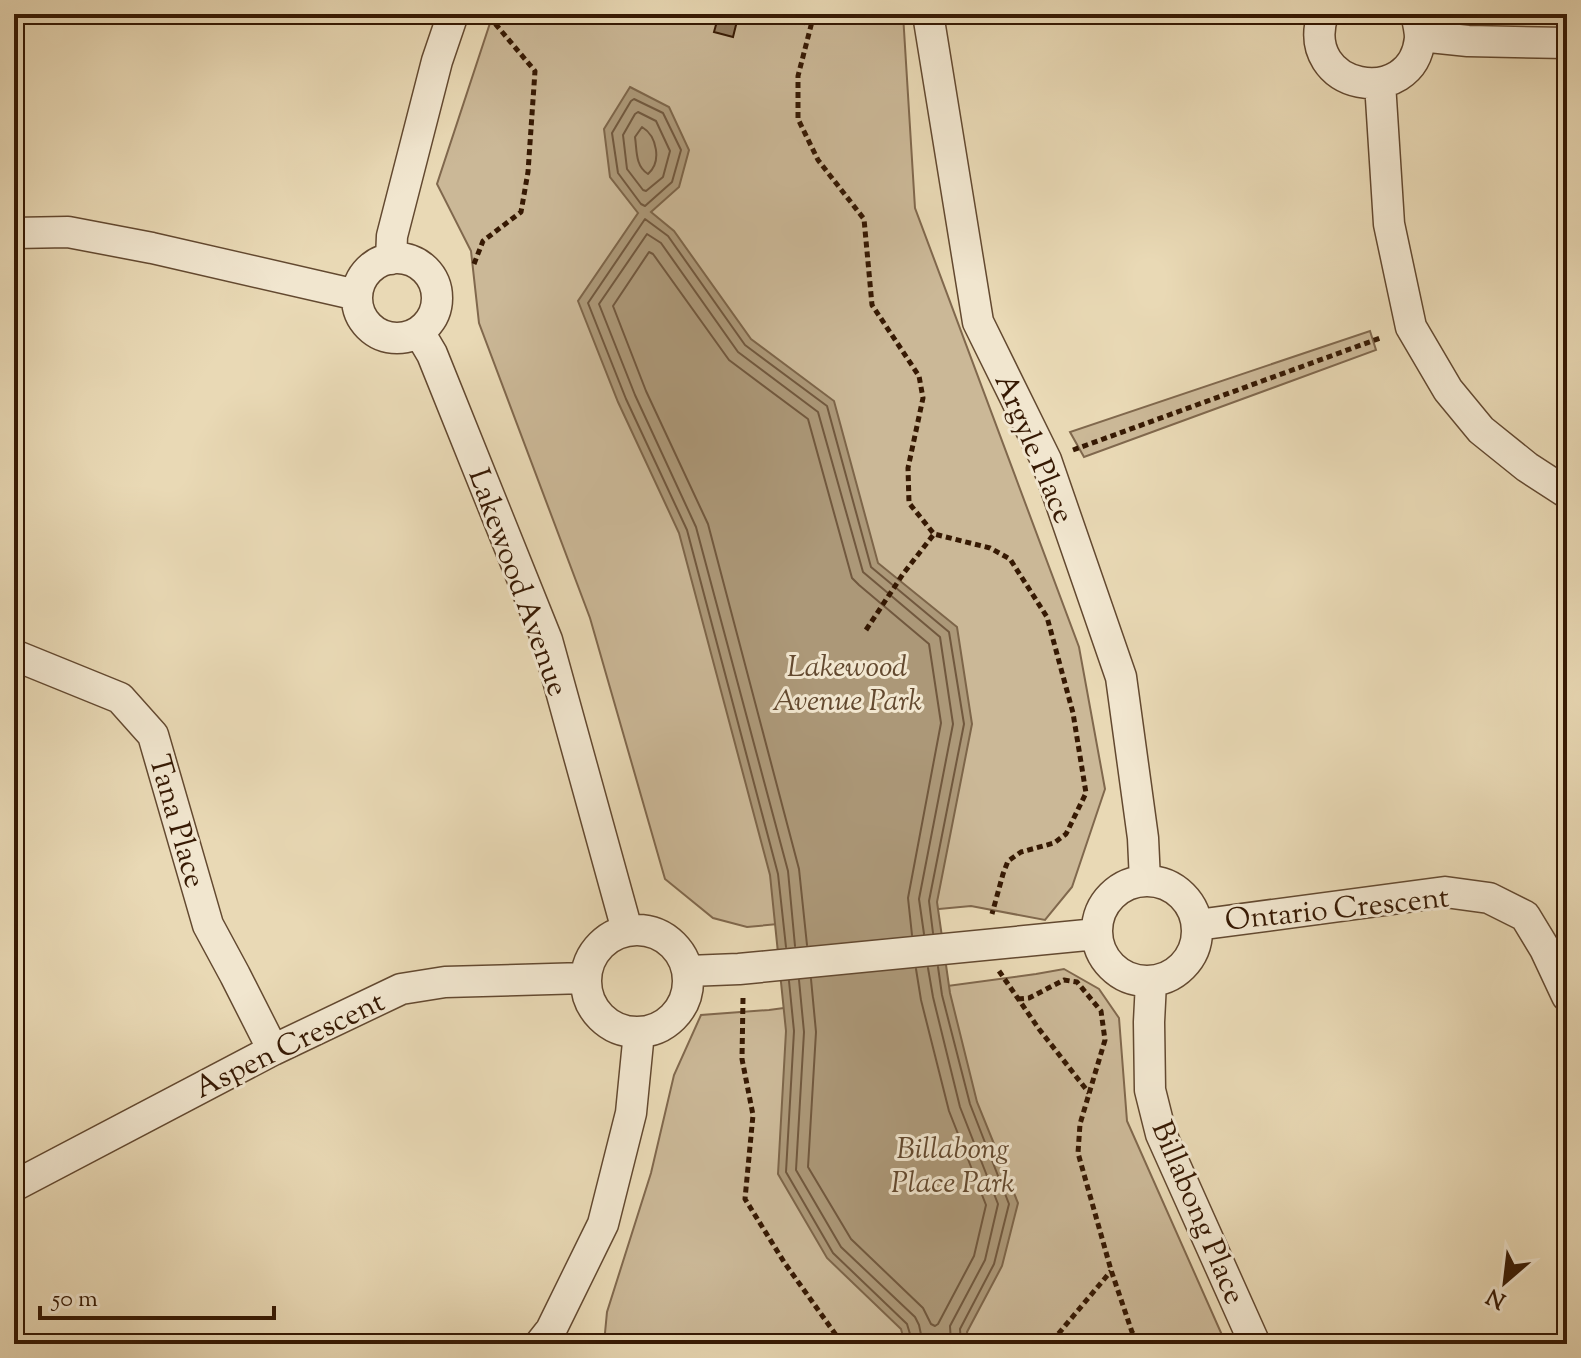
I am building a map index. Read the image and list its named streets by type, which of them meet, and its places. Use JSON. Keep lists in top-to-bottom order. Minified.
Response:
{"streets":{"street":["Argyle Place","Lakewood Avenue","Tana Place","Ontario Crescent","Aspen Crescent","Billabong Place"]},"crossings":[["Argyle Place","Ontario Crescent"],["Argyle Place","Billabong Place"],["Lakewood Avenue","Aspen Crescent"],["Tana Place","Aspen Crescent"],["Ontario Crescent","Billabong Place"]],"parks":["Lakewood Avenue Park","Billabong Place Park"],"scale_bar":"50 m","north":"bottom left"}
